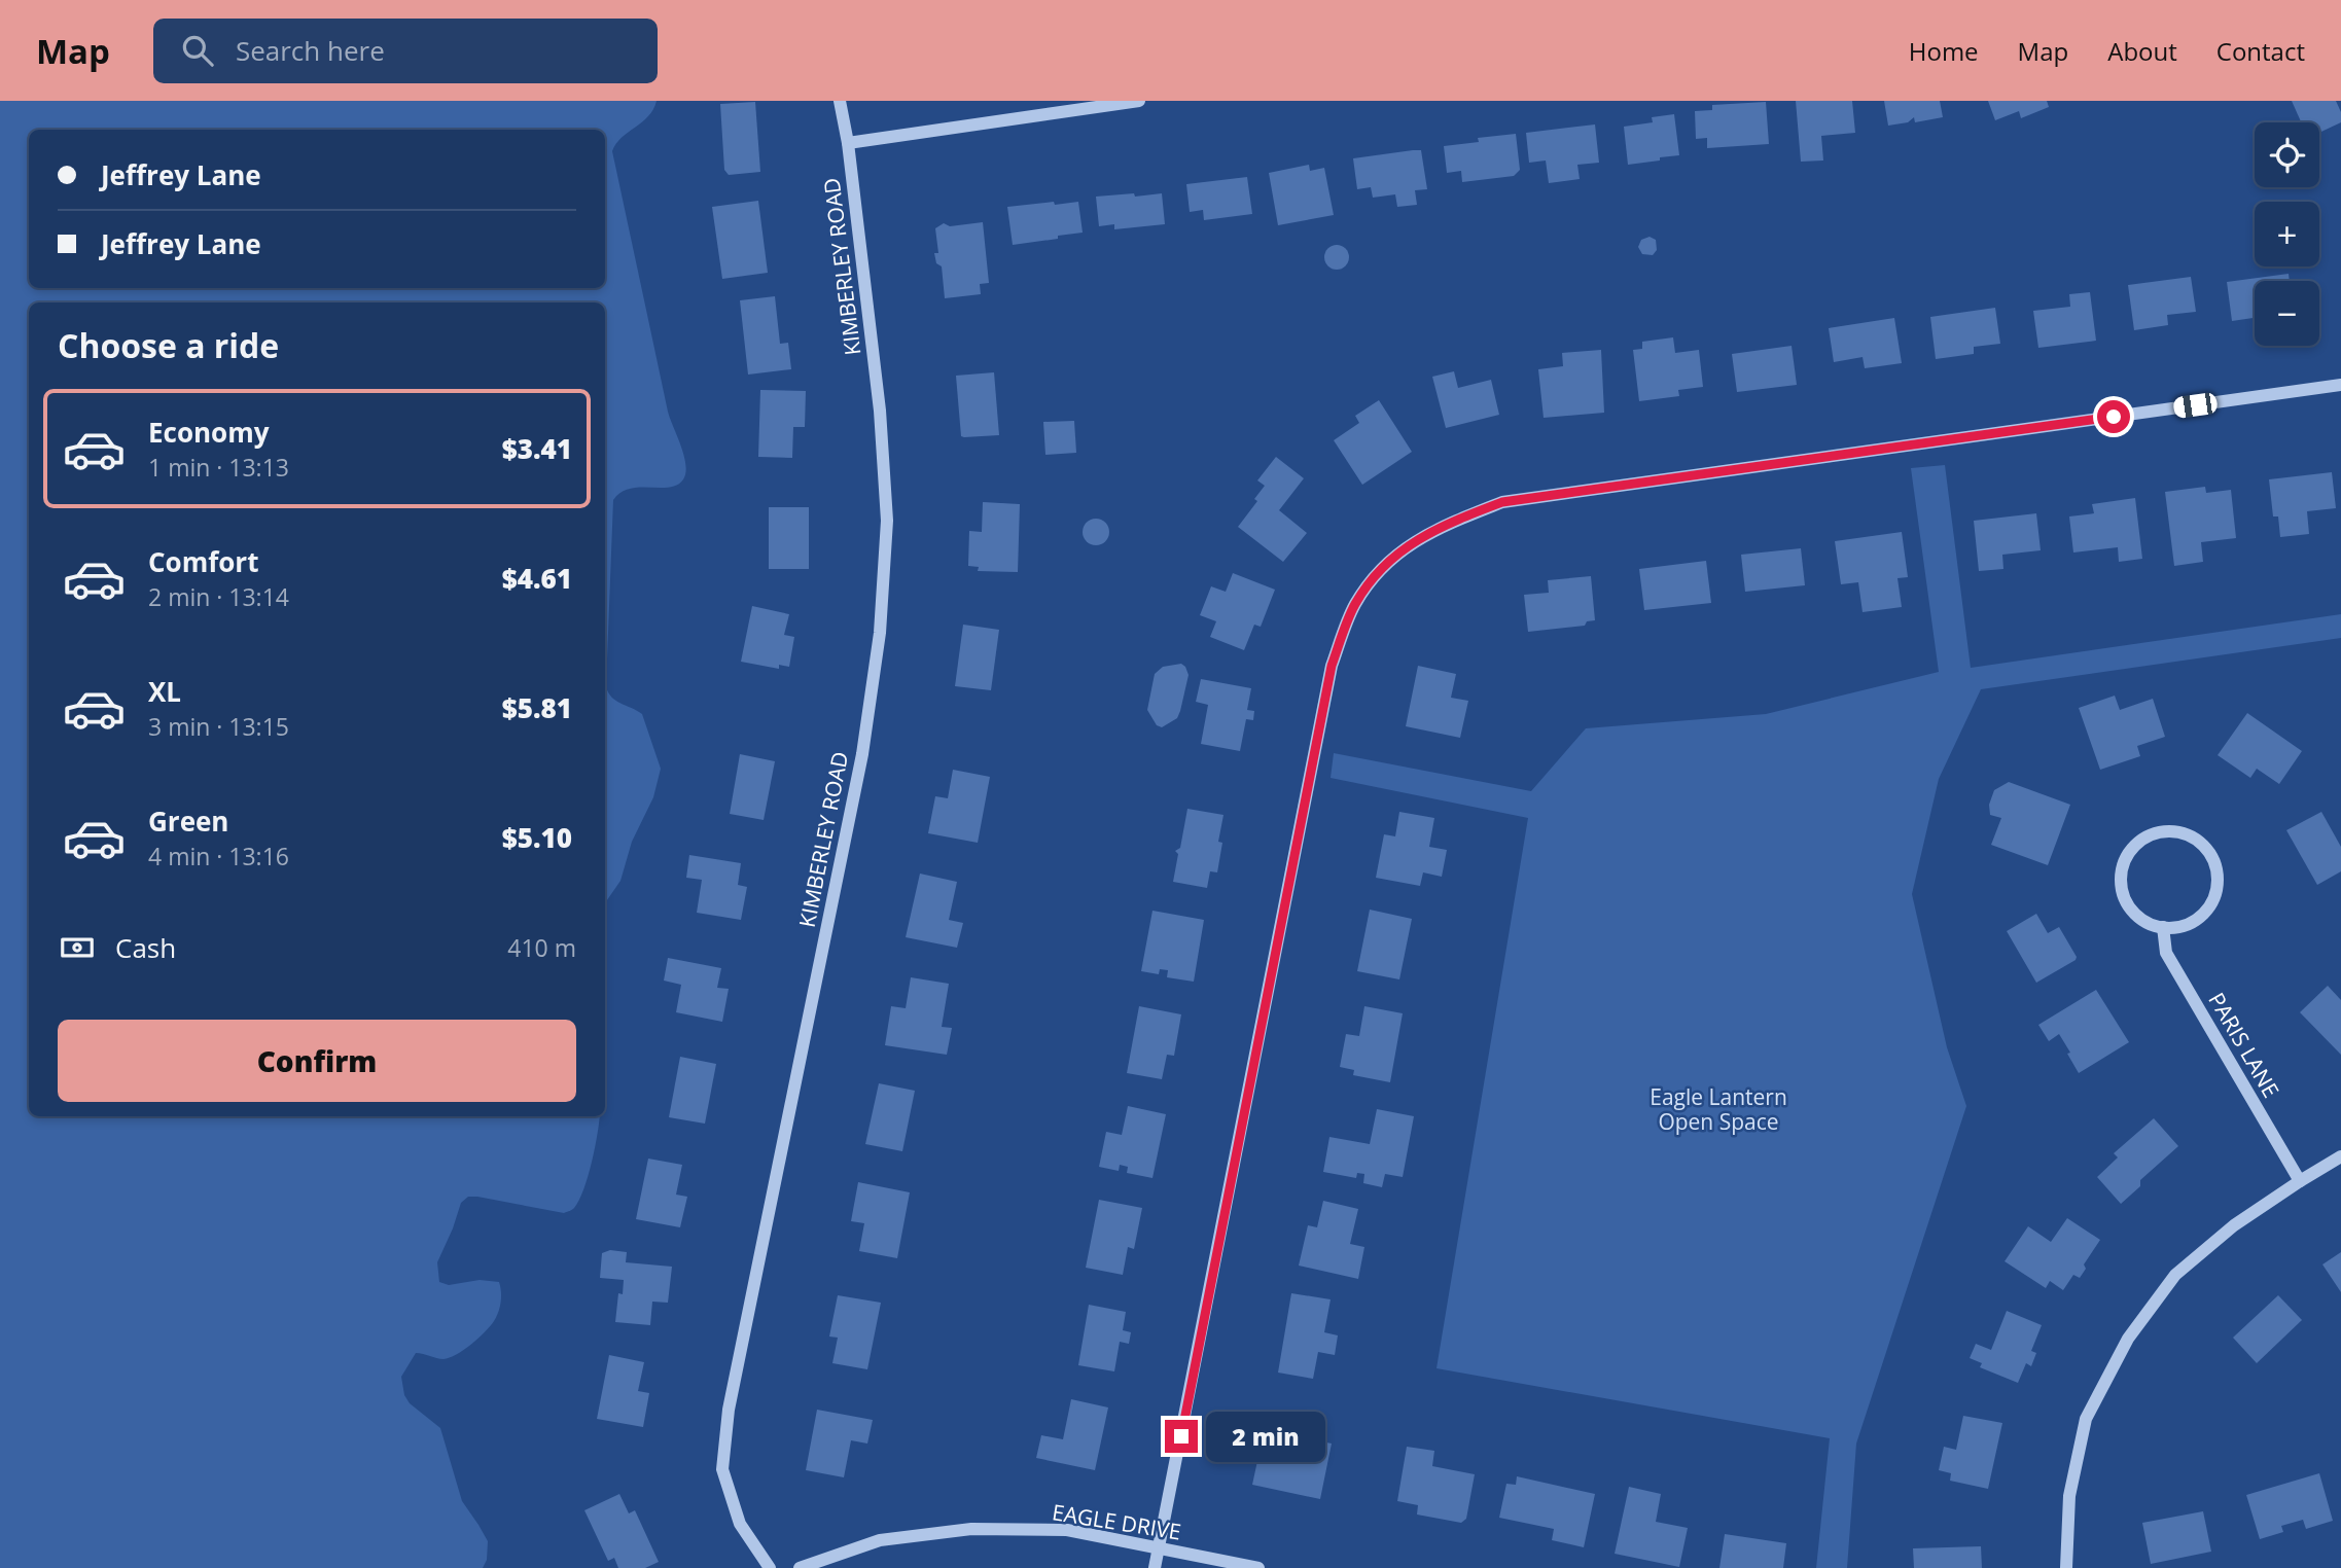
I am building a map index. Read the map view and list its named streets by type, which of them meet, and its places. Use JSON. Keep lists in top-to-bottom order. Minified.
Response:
{"streets":{"street":["KIMBERLEY ROAD","PARIS LANE","EAGLE DRIVE"]},"parks":["Eagle Lantern Open Space"],"page":{"header":"Map","search":"Search here","nav":["Home","Map","About","Contact"],"map_buttons":["+","−"],"banner":["Jeffrey Lane","Jeffrey Lane"],"heading":"Choose a ride","list":[{"name":"Economy","note":"1 min · 13:13","value":"$3.41"},{"name":"Comfort","note":"2 min · 13:14","value":"$4.61"},{"name":"XL","note":"3 min · 13:15","value":"$5.81"},{"name":"Green","note":"4 min · 13:16","value":"$5.10"}],"pay":["Cash","410 m"],"buttons":"Confirm","bubble":"2 min"}}
